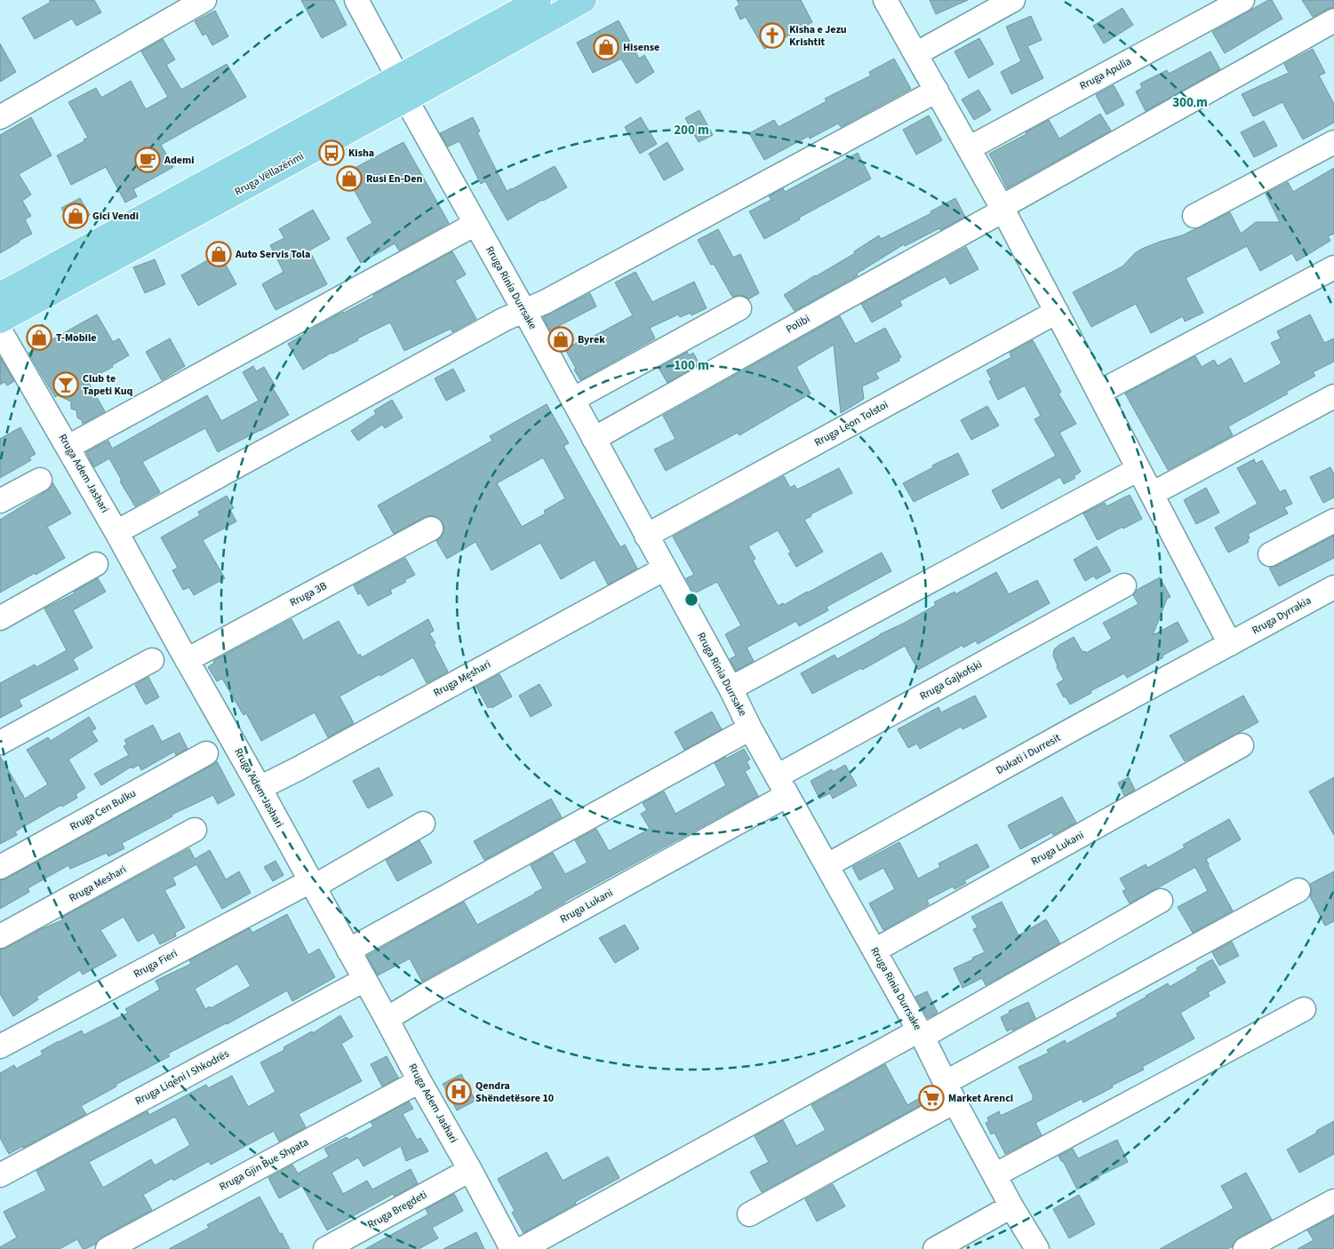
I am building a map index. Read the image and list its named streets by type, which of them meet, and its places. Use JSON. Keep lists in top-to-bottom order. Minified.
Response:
{"streets":{"main road":["Rruga Vëllazërimi"],"street":["Rruga Apulia","Rruga Rinia Durrsake","Polibi","Rruga Leon Tolstoi","Rruga Adem Jashari","Rruga 3B","Rruga Dyrrakia","Rruga Meshari","Rruga Gajkofski","Dukati i Durresit","Rruga Cen Bulku","Rruga Lukani","Rruga Fieri","Rruga Liqeni I Shkodrës","Rruga Gjin Bue Shpata","Rruga Bregdeti"]},"crossings":[["Rruga Vëllazërimi","Rruga Rinia Durrsake"],["Rruga Rinia Durrsake","Polibi"],["Rruga Rinia Durrsake","Rruga Leon Tolstoi"],["Rruga Rinia Durrsake","Rruga Meshari"],["Rruga Rinia Durrsake","Rruga Gajkofski"],["Rruga Rinia Durrsake","Dukati i Durresit"],["Rruga Rinia Durrsake","Rruga Lukani"],["Rruga Adem Jashari","Rruga 3B"],["Rruga Adem Jashari","Rruga Meshari"],["Rruga Adem Jashari","Rruga Lukani"],["Rruga Adem Jashari","Rruga Fieri"],["Rruga Adem Jashari","Rruga Liqeni I Shkodrës"],["Rruga Adem Jashari","Rruga Gjin Bue Shpata"],["Rruga Adem Jashari","Rruga Bregdeti"],["Rruga Dyrrakia","Dukati i Durresit"],["Rruga Gajkofski","Rruga Lukani"]],"places":{"church":["Kisha e Jezu Krishtit"],"shop":["Hisense","Rusi En-Den","Gici Vendi","Auto Servis Tola","T-Mobile","Byrek"],"bus stop":["Kisha"],"cafe":["Ademi"],"bar":["Club te Tapeti Kuq"],"hospital":["Qendra Shëndetësore 10"],"supermarket":["Market Arenci"]},"rings":["300 m","200 m","100 m"]}
